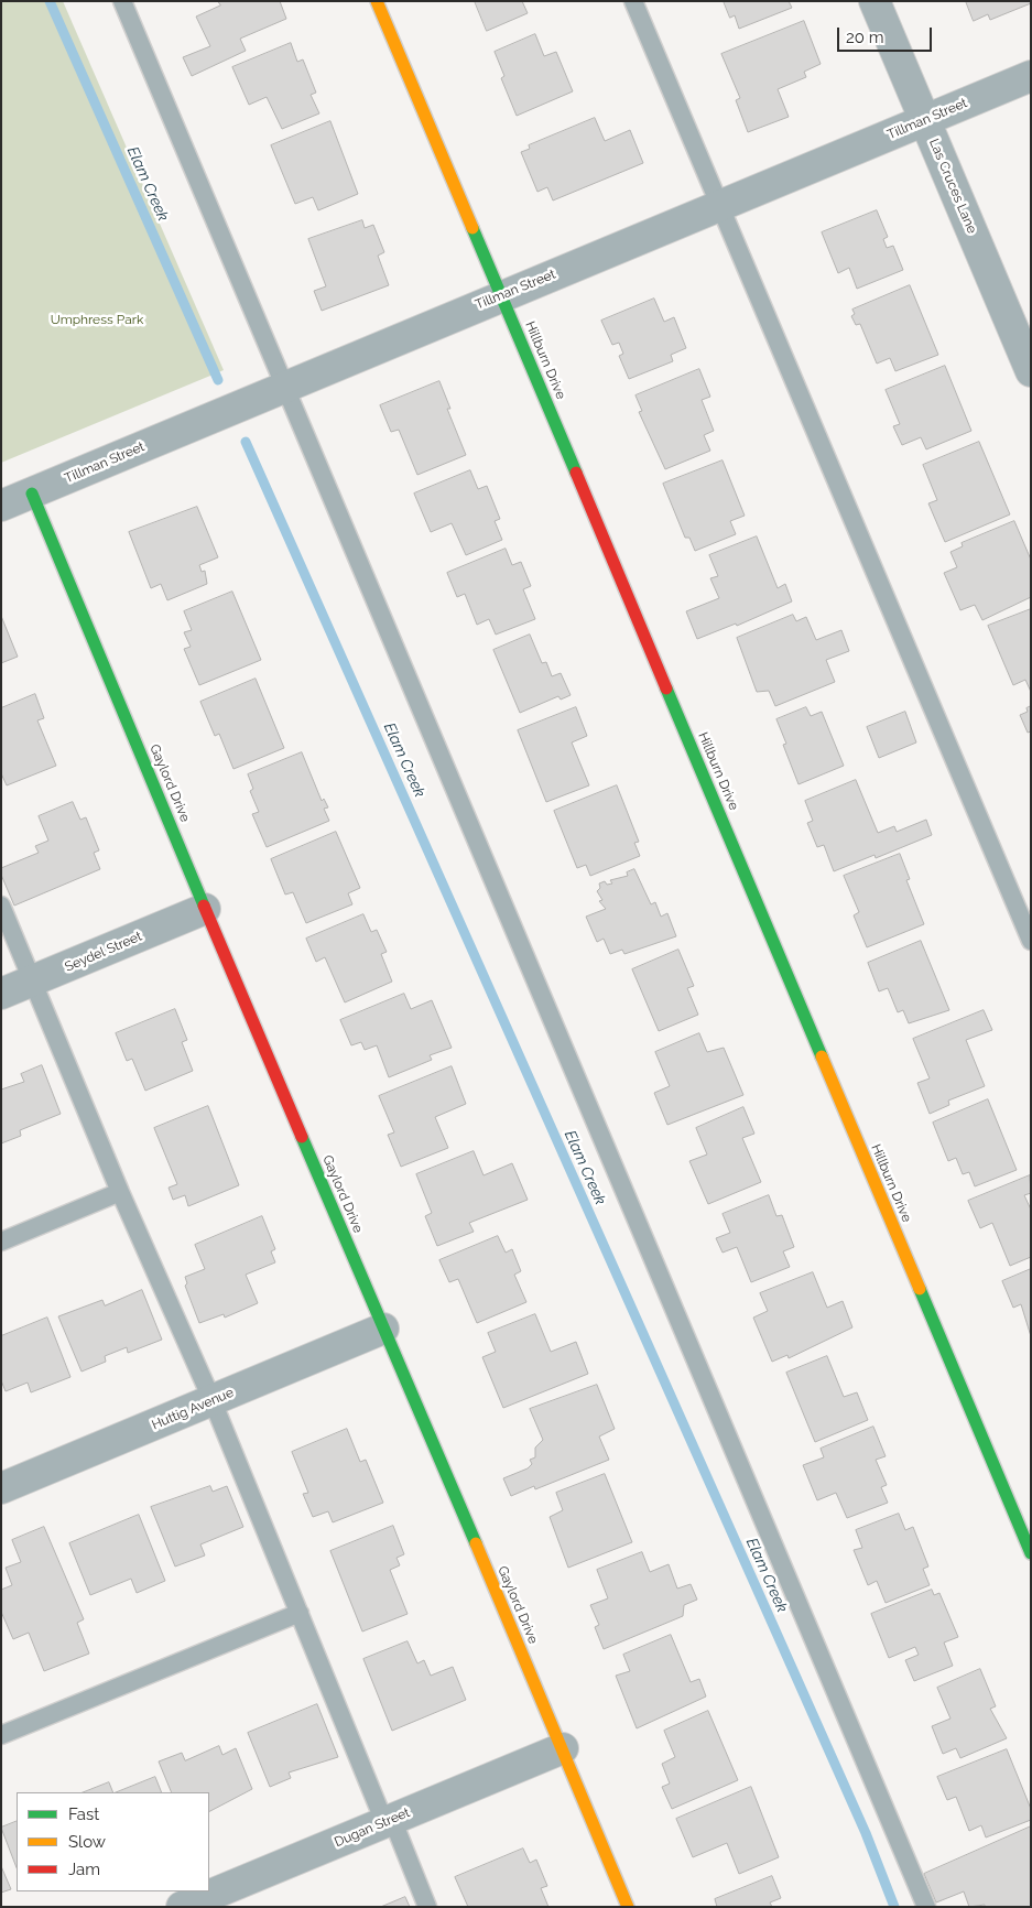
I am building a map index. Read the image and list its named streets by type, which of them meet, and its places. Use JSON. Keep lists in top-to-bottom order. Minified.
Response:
{"streets":{"street":["Tillman Street","Las Cruces Lane","Hillburn Drive","Gaylord Drive","Seydel Street","Huttig Avenue","Dugan Street"]},"crossings":[["Tillman Street","Las Cruces Lane"],["Tillman Street","Hillburn Drive"],["Tillman Street","Gaylord Drive"],["Gaylord Drive","Seydel Street"],["Gaylord Drive","Huttig Avenue"],["Gaylord Drive","Dugan Street"]],"water":["Elam Creek"],"parks":["Umphress Park"],"legend":["Fast","Slow","Jam"],"scale_bar":"20 m"}
